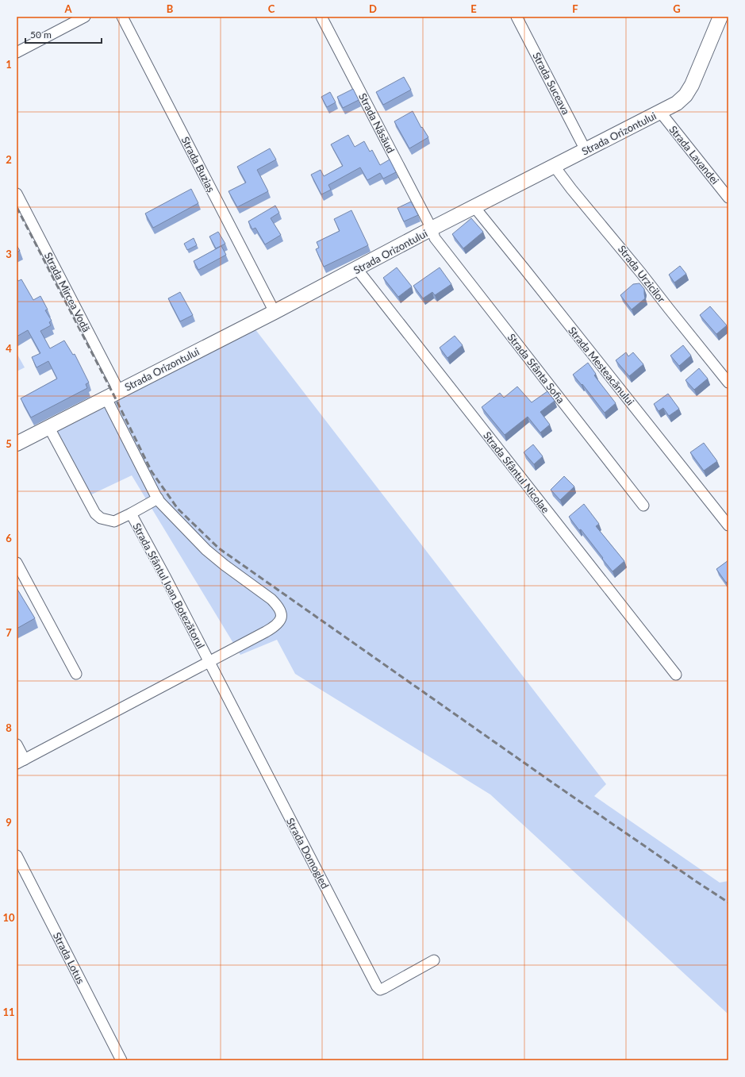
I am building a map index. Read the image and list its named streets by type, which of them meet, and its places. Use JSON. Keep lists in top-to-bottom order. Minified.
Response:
{"streets":{"street":["Strada Suceava","Strada Năsăud","Strada Orizontului","Strada Lavandei","Strada Buziaș","Strada Urzicilor","Strada Mircea Vodă","Strada Mesteacănului","Strada Sfânta Sofia","Strada Sfântul Nicolae","Strada Sfântul Ioan Botezătorul","Strada Domogled","Strada Lotus"]},"crossings":[["Strada Suceava","Strada Orizontului"],["Strada Năsăud","Strada Orizontului"],["Strada Năsăud","Strada Sfânta Sofia"],["Strada Orizontului","Strada Lavandei"],["Strada Orizontului","Strada Buziaș"],["Strada Orizontului","Strada Urzicilor"],["Strada Orizontului","Strada Mircea Vodă"],["Strada Orizontului","Strada Mesteacănului"],["Strada Orizontului","Strada Sfânta Sofia"],["Strada Orizontului","Strada Sfântul Nicolae"],["Strada Orizontului","Strada Sfântul Ioan Botezătorul"],["Strada Sfântul Ioan Botezătorul","Strada Domogled"]],"scale_bar":"50 m","grid":{"columns":["A","B","C","D","E","F","G"],"rows":["1","2","3","4","5","6","7","8","9","10","11"]}}
